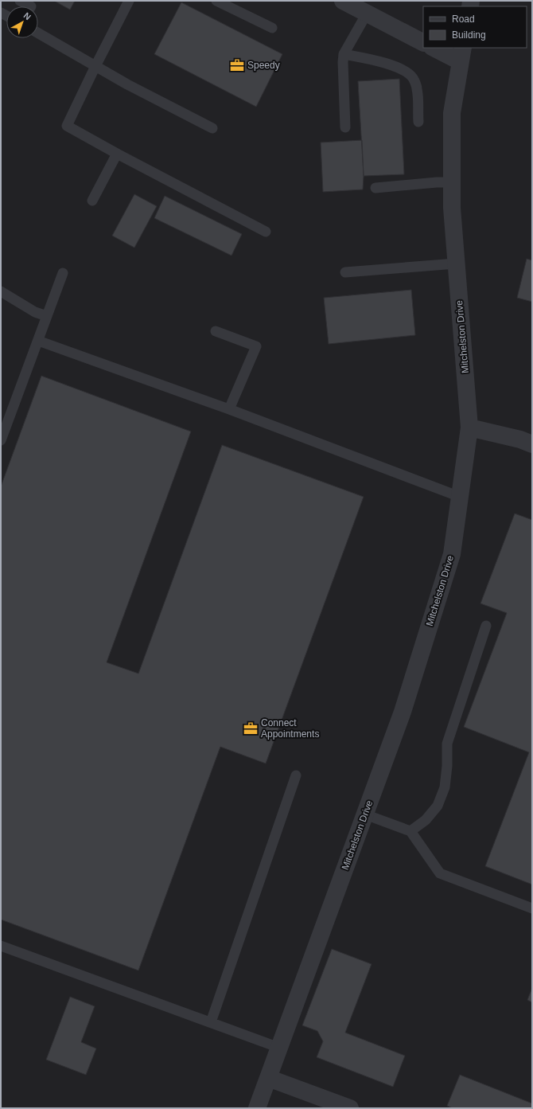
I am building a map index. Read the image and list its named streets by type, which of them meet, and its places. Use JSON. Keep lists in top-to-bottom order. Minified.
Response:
{"streets":{"street":["Mitchelston Drive"]},"places":{"office":["Speedy","Connect Appointments"]},"legend":["Road","Building"],"north":"top right"}
